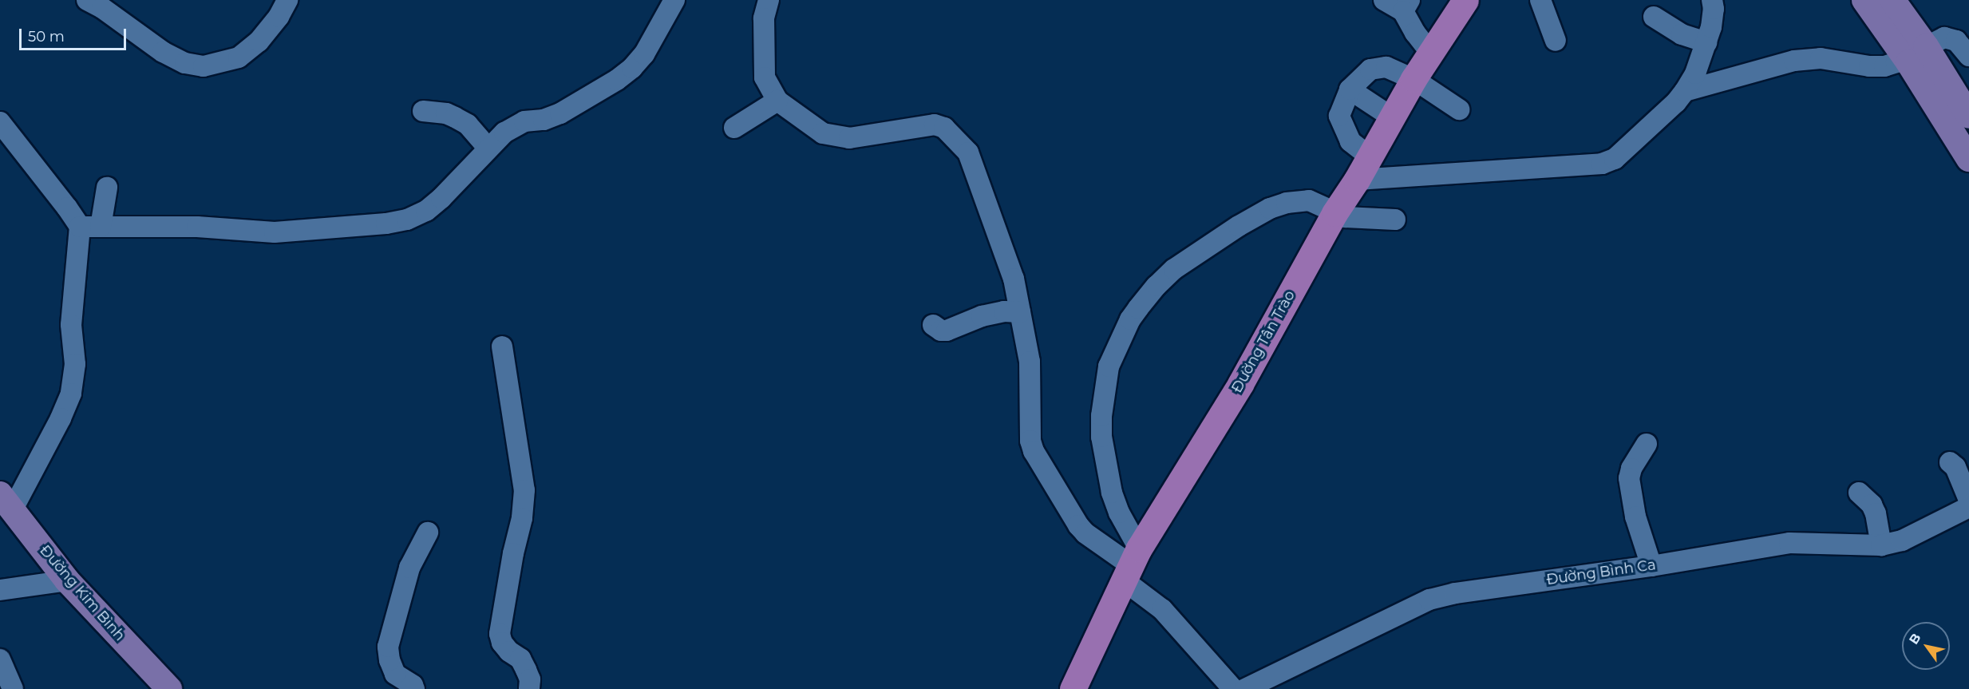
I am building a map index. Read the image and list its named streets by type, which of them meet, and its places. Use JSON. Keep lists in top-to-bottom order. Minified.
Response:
{"streets":{"highway":["Đường Tân Trào"],"main road":["Đường Kim Bình"],"street":["Đường Bình Ca"]},"scale_bar":"50 m","north":"top left"}
